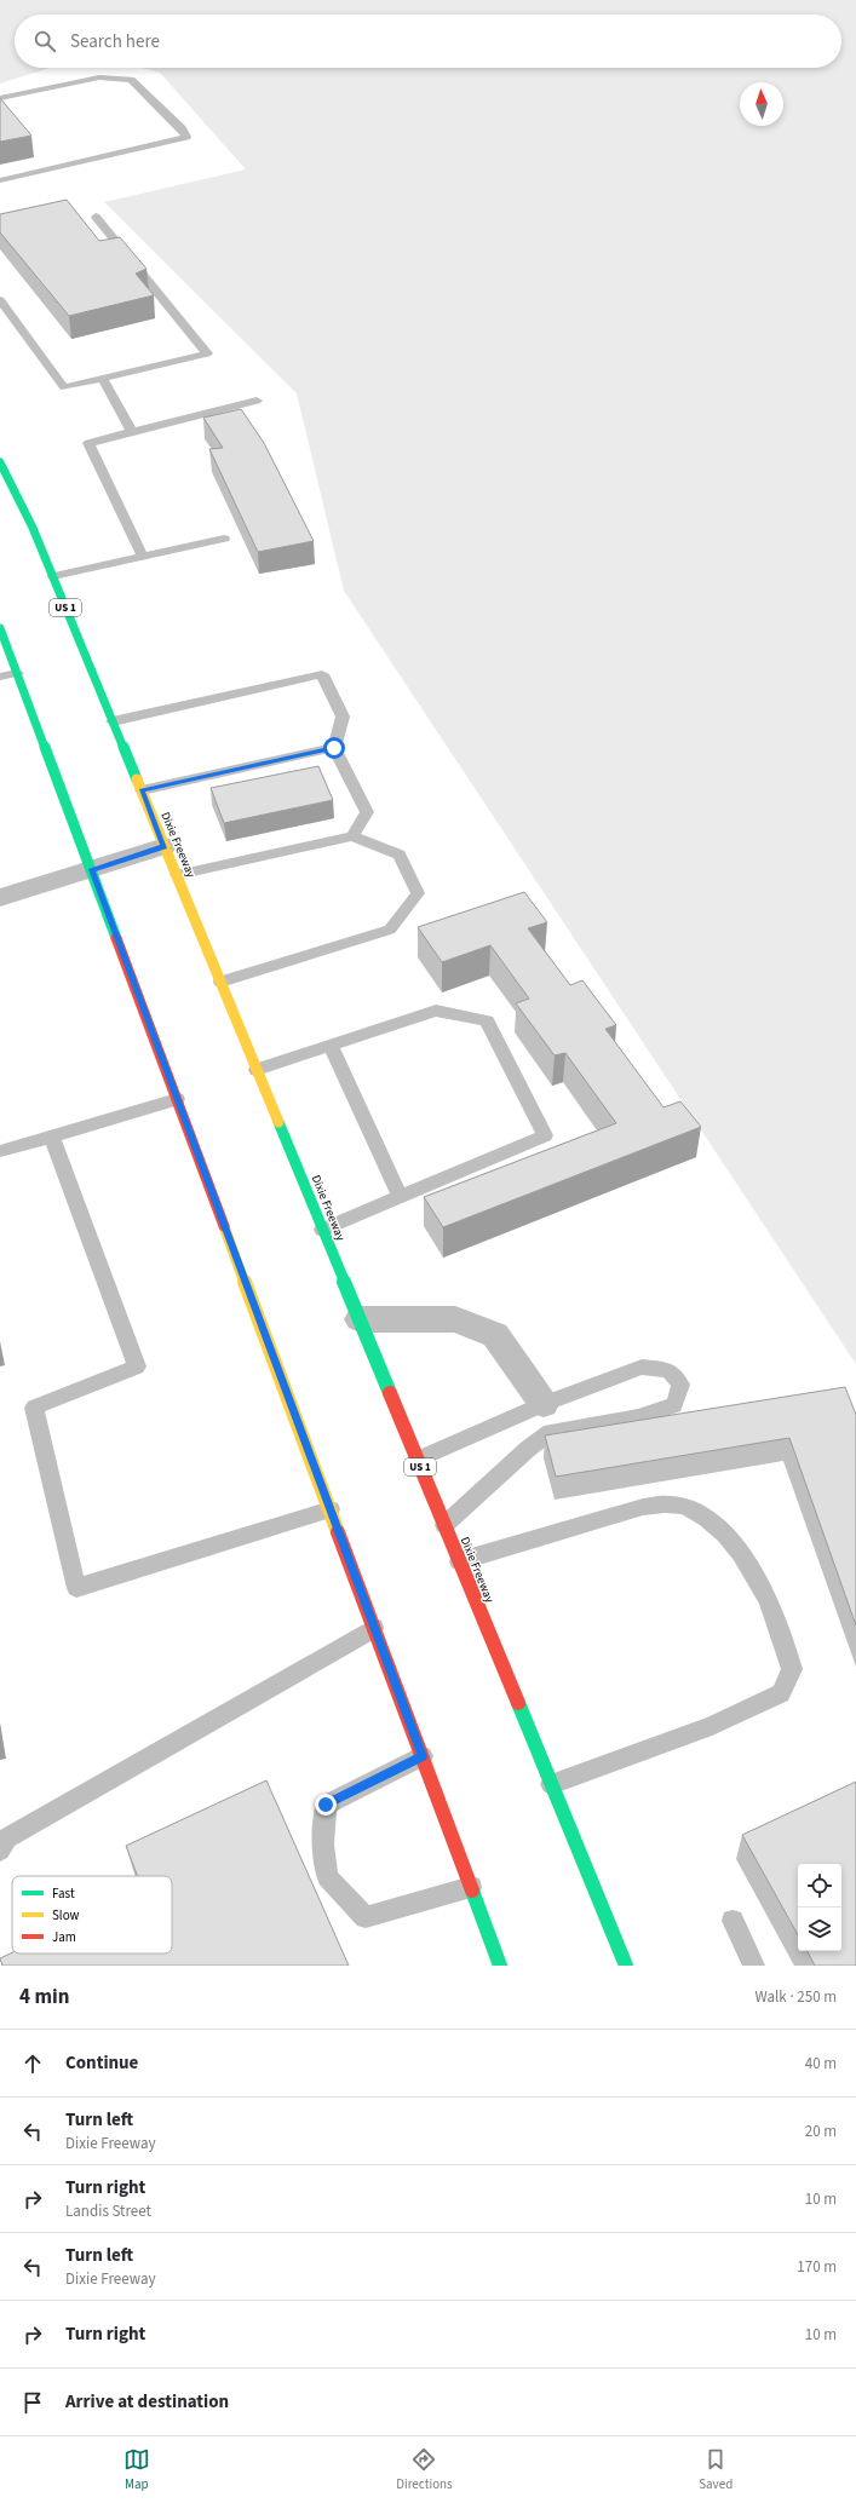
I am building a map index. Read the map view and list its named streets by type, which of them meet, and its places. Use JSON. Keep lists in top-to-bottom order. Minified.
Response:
{"streets":{"main road":["US 1","Dixie Freeway"]},"legend":["Fast","Slow","Jam"],"north":"top","page":{"search":"Search here","heading":["4 min","Walk · 250 m"],"list":[["Continue","40 m"],["Turn left","Dixie Freeway","20 m"],["Turn right","Landis Street","10 m"],["Turn left","Dixie Freeway","170 m"],["Turn right","10 m"],"Arrive at destination"],"nav":["Map","Directions","Saved"]}}
